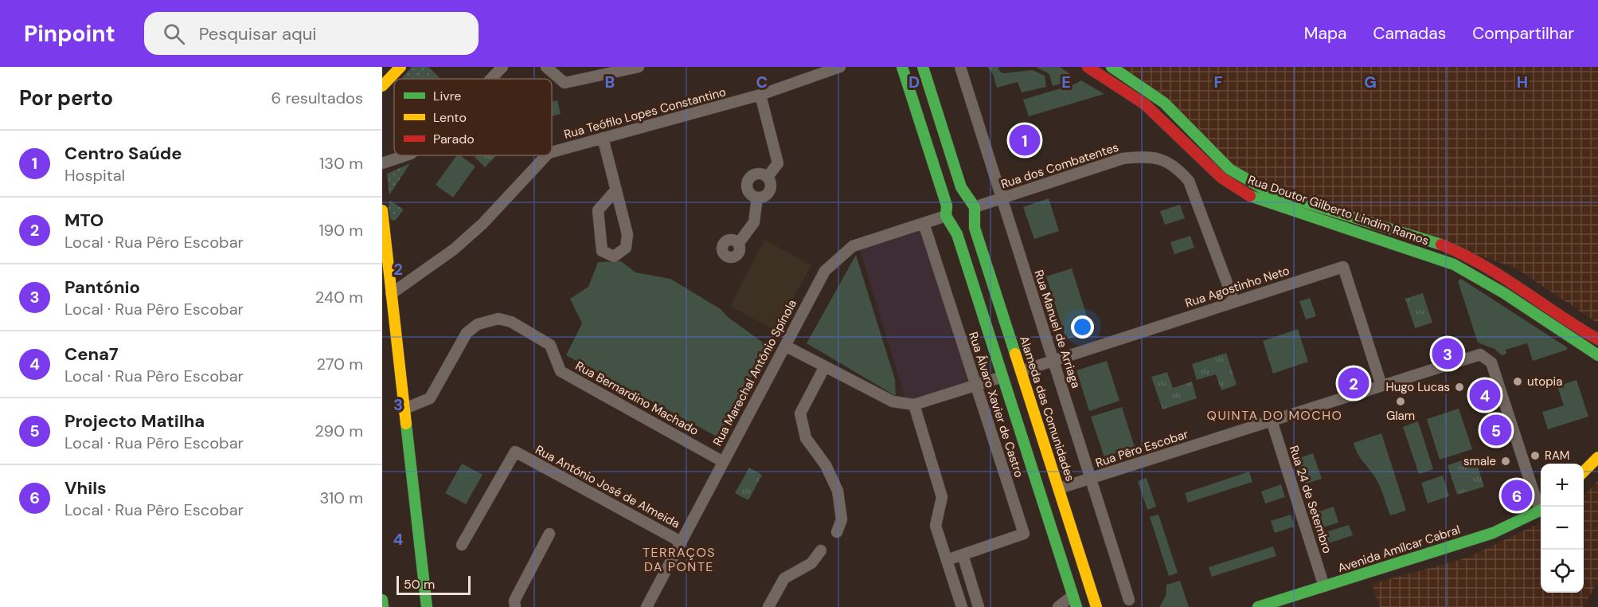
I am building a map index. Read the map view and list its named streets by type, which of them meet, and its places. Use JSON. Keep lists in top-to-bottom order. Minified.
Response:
{"streets":{"main road":["Rua Doutor Gilberto Lindim Ramos","Alameda das Comunidades","Avenida Amílcar Cabral"],"street":["Rua Teófilo Lopes Constantino","Rua dos Combatentes","Rua Agostinho Neto","Rua Manuel de Arriaga","Rua Marechal António Spínola","Rua Bernardino Machado","Rua Álvaro Xavier de Castro","Rua Pêro Escobar","Rua António José de Almeida","Rua 24 de Setembro"]},"crossings":[["Rua dos Combatentes","Rua Agostinho Neto"],["Rua dos Combatentes","Rua Manuel de Arriaga"],["Rua dos Combatentes","Alameda das Comunidades"],["Rua Agostinho Neto","Rua Manuel de Arriaga"],["Rua Agostinho Neto","Alameda das Comunidades"],["Rua Agostinho Neto","Rua Pêro Escobar"],["Rua Manuel de Arriaga","Rua Pêro Escobar"],["Rua Marechal António Spínola","Rua Bernardino Machado"],["Rua Marechal António Spínola","Rua Álvaro Xavier de Castro"],["Rua Marechal António Spínola","Rua António José de Almeida"],["Alameda das Comunidades","Rua Pêro Escobar"],["Rua Pêro Escobar","Rua 24 de Setembro"],["Rua 24 de Setembro","Avenida Amílcar Cabral"]],"districts":["QUINTA DO MOCHO","TERRAÇOS DA PONTE"],"places":["utopia","Hugo Lucas","Glam","RAM","smale"],"legend":["Livre","Lento","Parado"],"scale_bar":"50 m","page":{"header":"Pinpoint","search":"Pesquisar aqui","nav":["Mapa","Camadas","Compartilhar"],"heading":["Por perto","6 resultados"],"pins":["1","3","2","4","5","6"],"list":[{"mark":"1","name":"Centro Saúde","note":"Hospital","value":"130 m"},{"mark":"2","name":"MTO","note":"Local · Rua Pêro Escobar","value":"190 m"},{"mark":"3","name":"Pantónio","note":"Local · Rua Pêro Escobar","value":"240 m"},{"mark":"4","name":"Cena7","note":"Local · Rua Pêro Escobar","value":"270 m"},{"mark":"5","name":"Projecto Matilha","note":"Local · Rua Pêro Escobar","value":"290 m"},{"mark":"6","name":"Vhils","note":"Local · Rua Pêro Escobar","value":"310 m"}],"map_buttons":["+","−"],"scale":"50 m"},"grid":{"columns":["B","C","D","E","F","G","H"],"rows":["2","3","4"]}}
